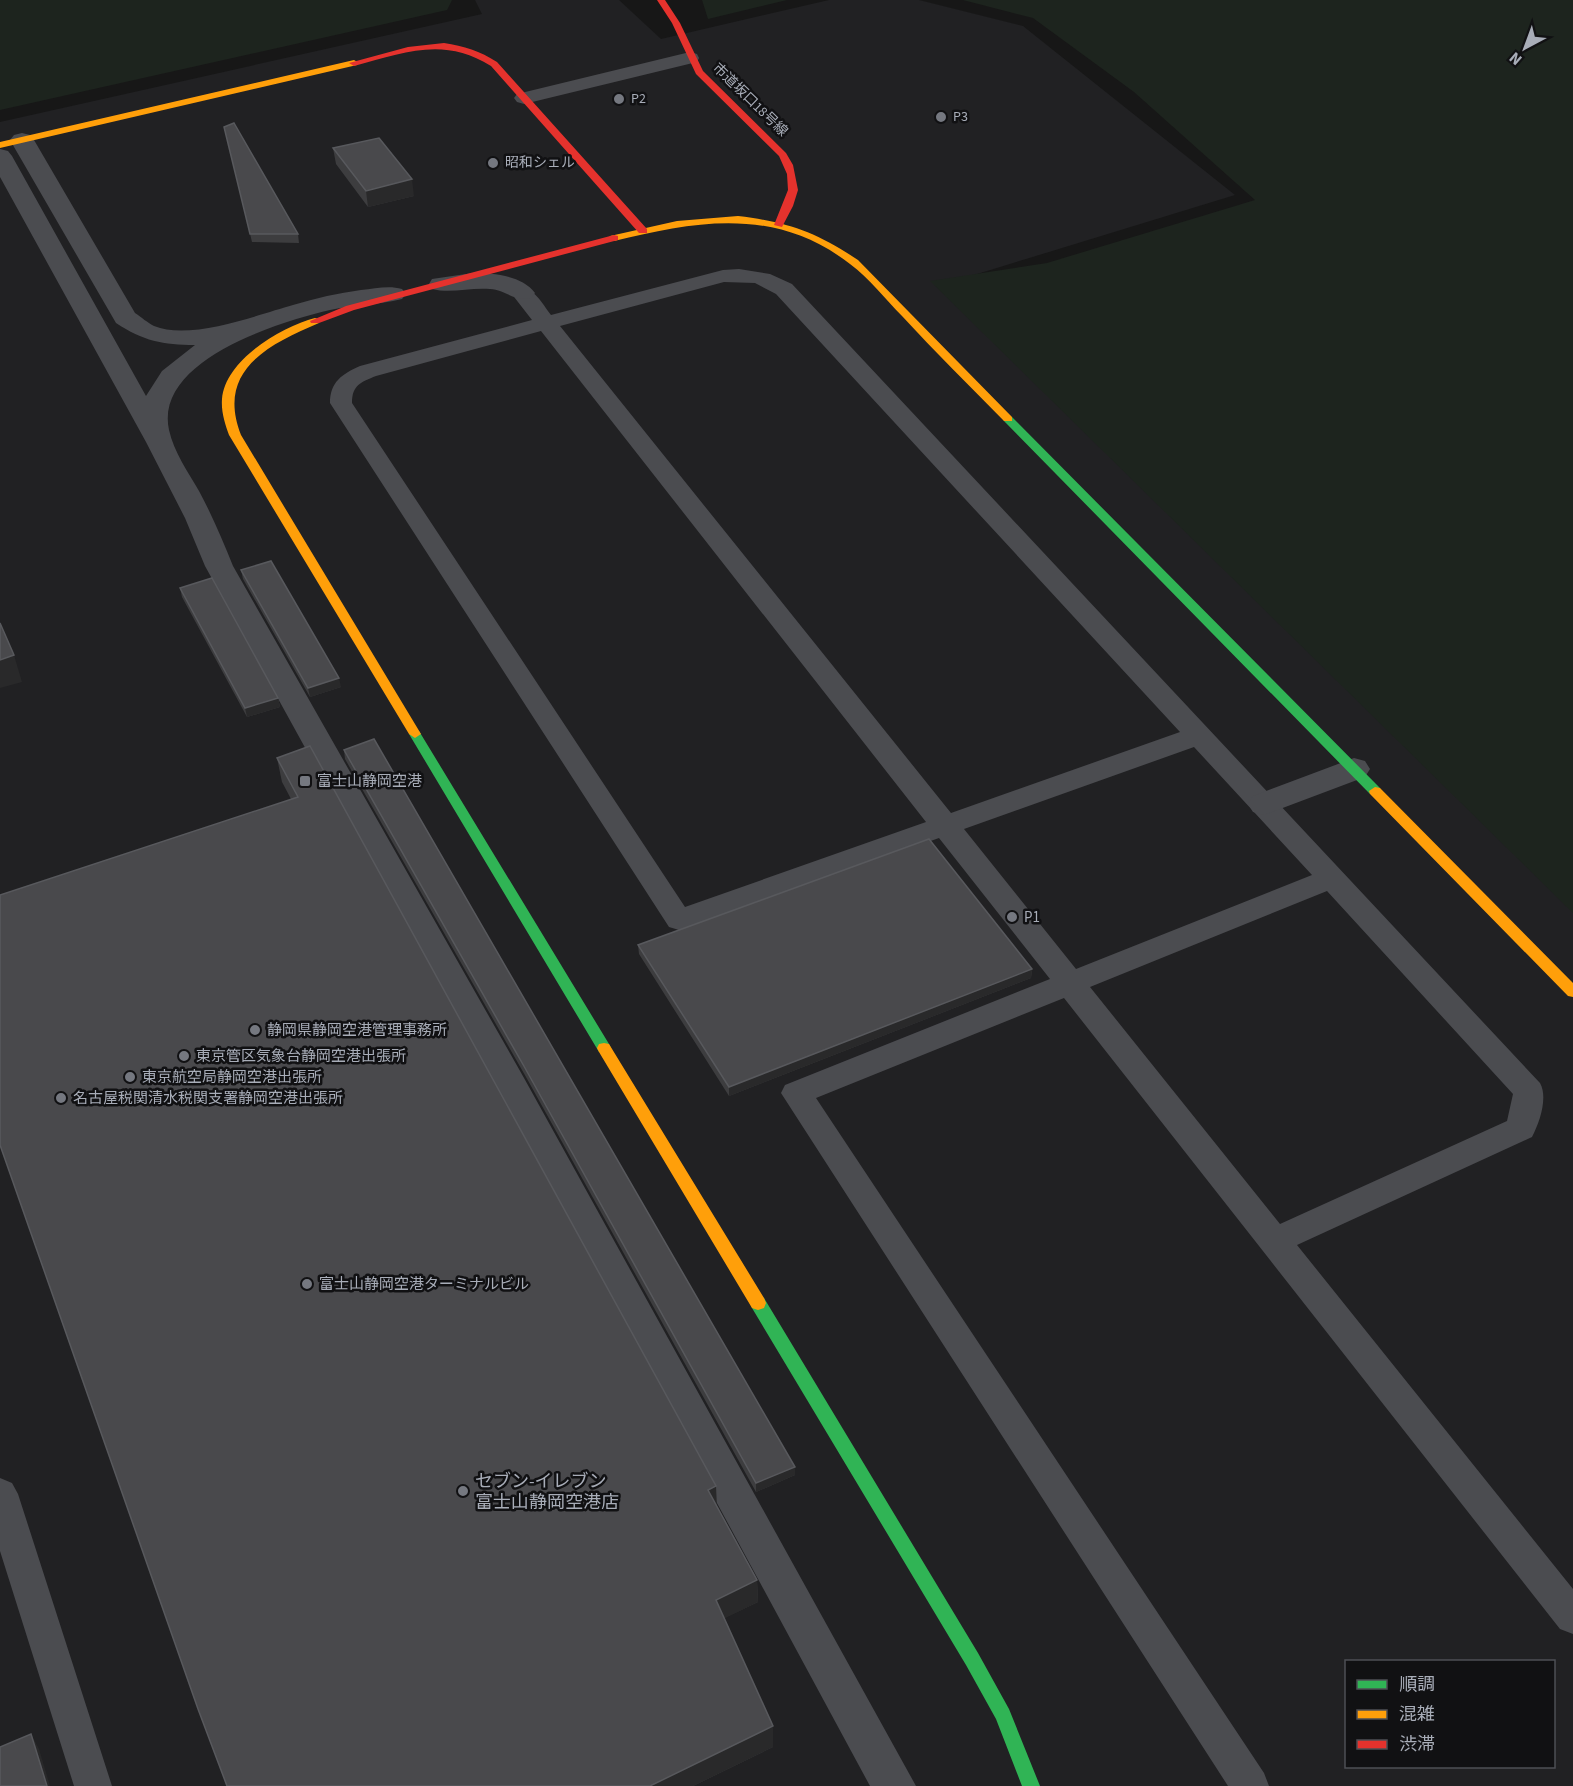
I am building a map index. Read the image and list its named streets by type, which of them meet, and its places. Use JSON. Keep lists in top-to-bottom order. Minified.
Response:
{"streets":{"street":["市道坂口18号線"]},"places":{"other":["P2","P3","昭和シェル","P1","静岡県静岡空港管理事務所","東京管区気象台静岡空港出張所","東京航空局静岡空港出張所","名古屋税関清水税関支署静岡空港出張所","富士山静岡空港ターミナルビル","セブン‐イレブン 富士山静岡空港店"],"transit":["富士山静岡空港"]},"legend":["順調","混雑","渋滞"],"north":"bottom left"}
